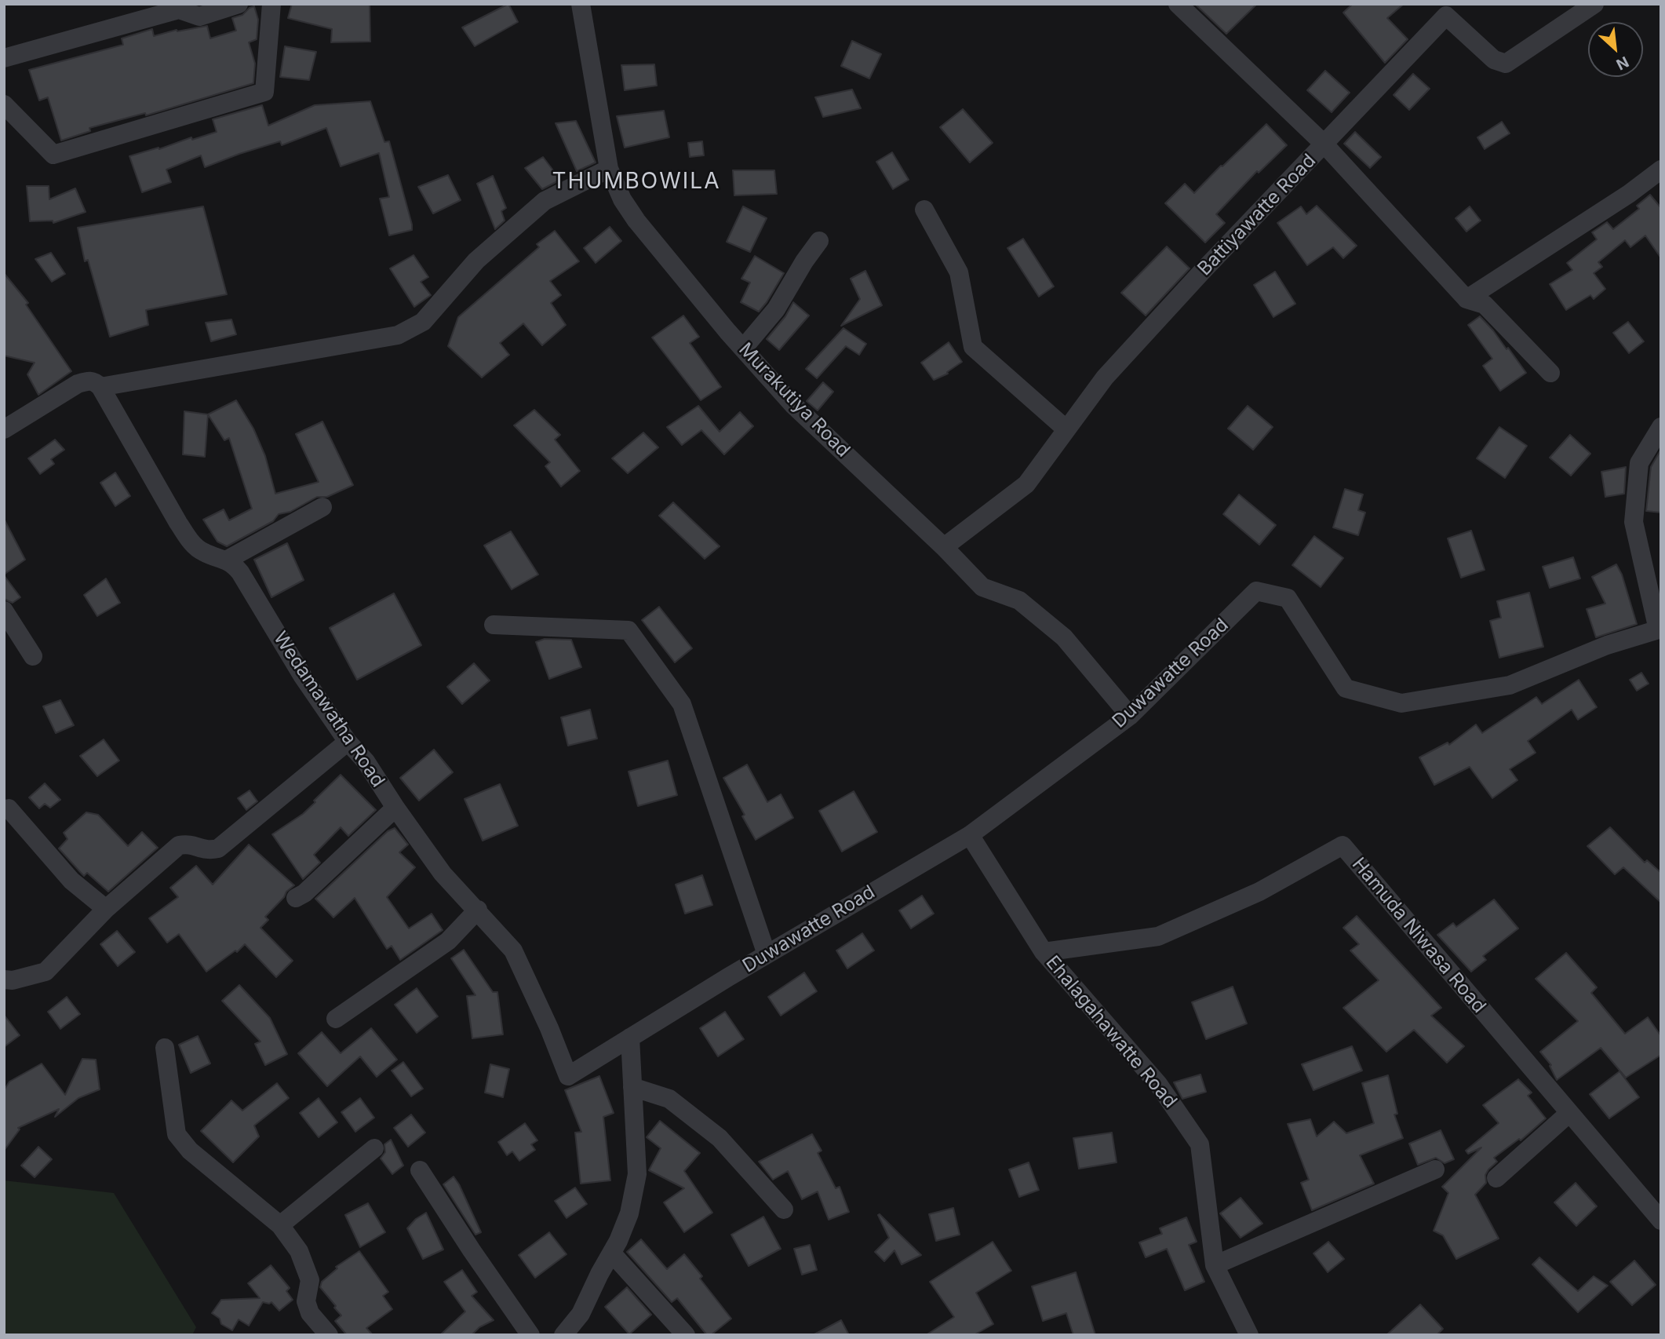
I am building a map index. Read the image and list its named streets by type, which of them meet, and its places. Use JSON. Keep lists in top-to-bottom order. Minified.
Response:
{"streets":{"street":["Battiyawatte Road","Murakutiya Road","Duwawatte Road","Wedamawatha Road","Hamuda Niwasa Road","Ehalagahawatte Road"]},"crossings":[["Battiyawatte Road","Murakutiya Road"],["Murakutiya Road","Duwawatte Road"],["Duwawatte Road","Wedamawatha Road"],["Duwawatte Road","Ehalagahawatte Road"],["Hamuda Niwasa Road","Ehalagahawatte Road"]],"districts":["THUMBOWILA"],"north":"bottom right"}
